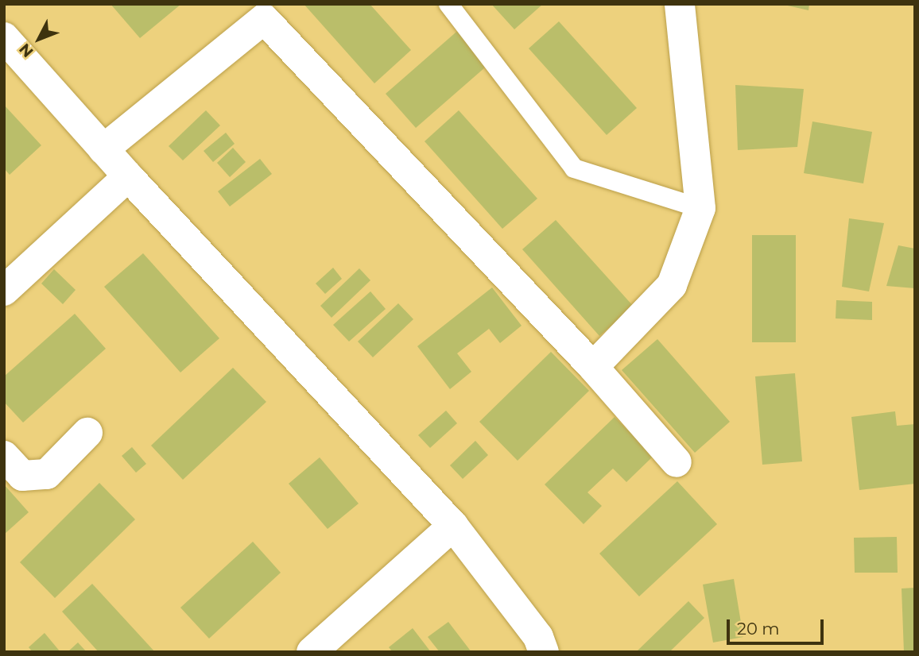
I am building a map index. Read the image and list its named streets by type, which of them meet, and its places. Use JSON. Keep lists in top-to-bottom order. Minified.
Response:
{"scale_bar":"20 m","north":"bottom left"}
